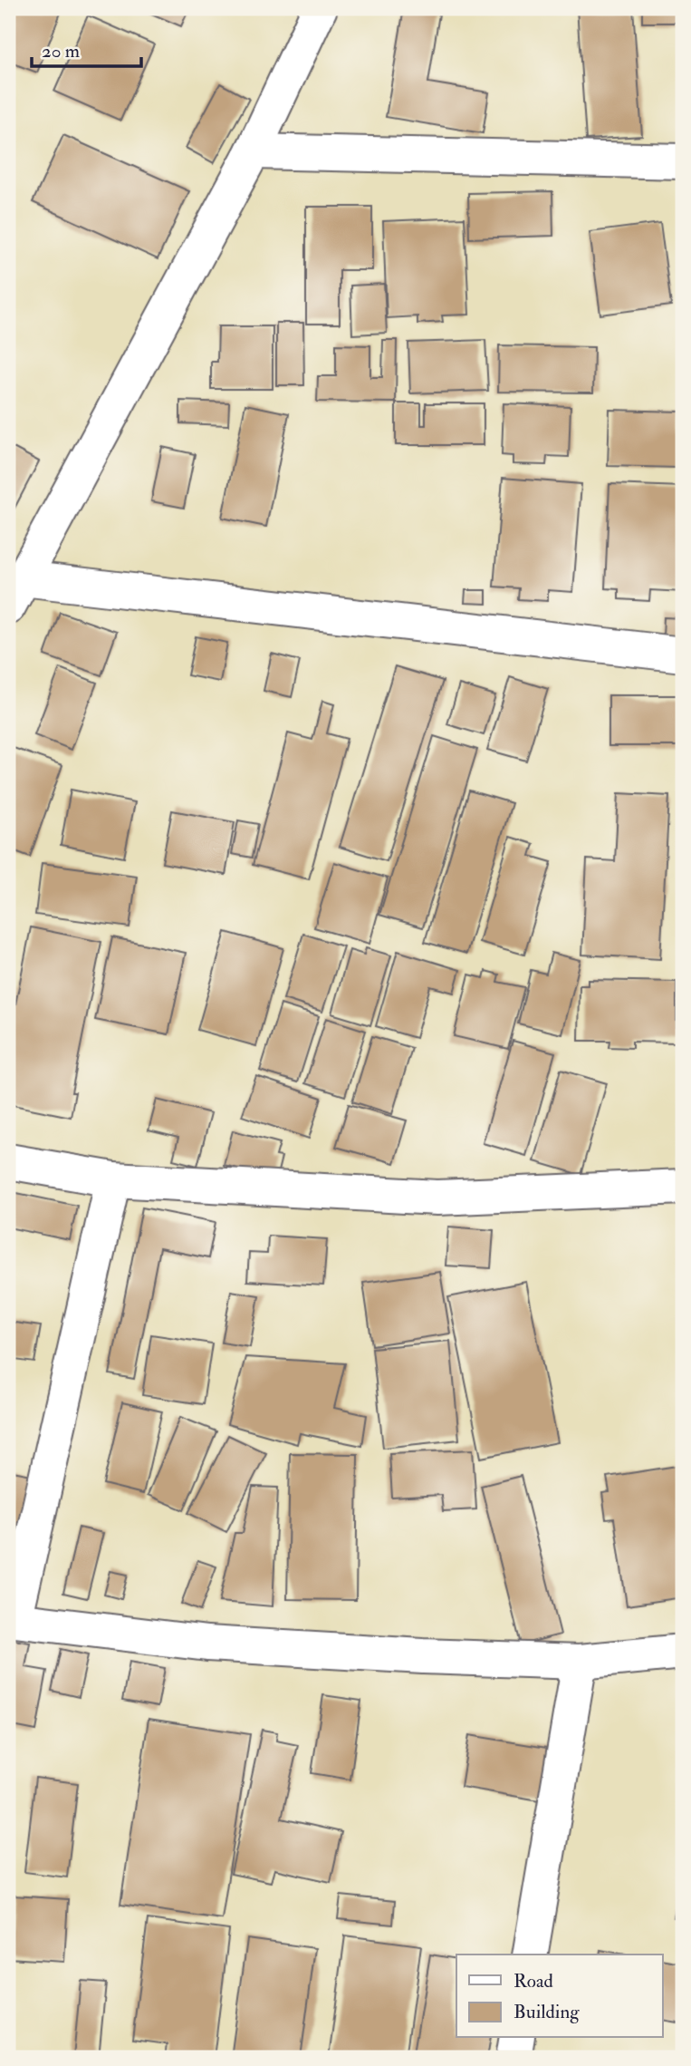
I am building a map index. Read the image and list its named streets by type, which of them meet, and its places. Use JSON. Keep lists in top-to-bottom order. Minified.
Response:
{"legend":["Road","Building"],"scale_bar":"20 m"}
